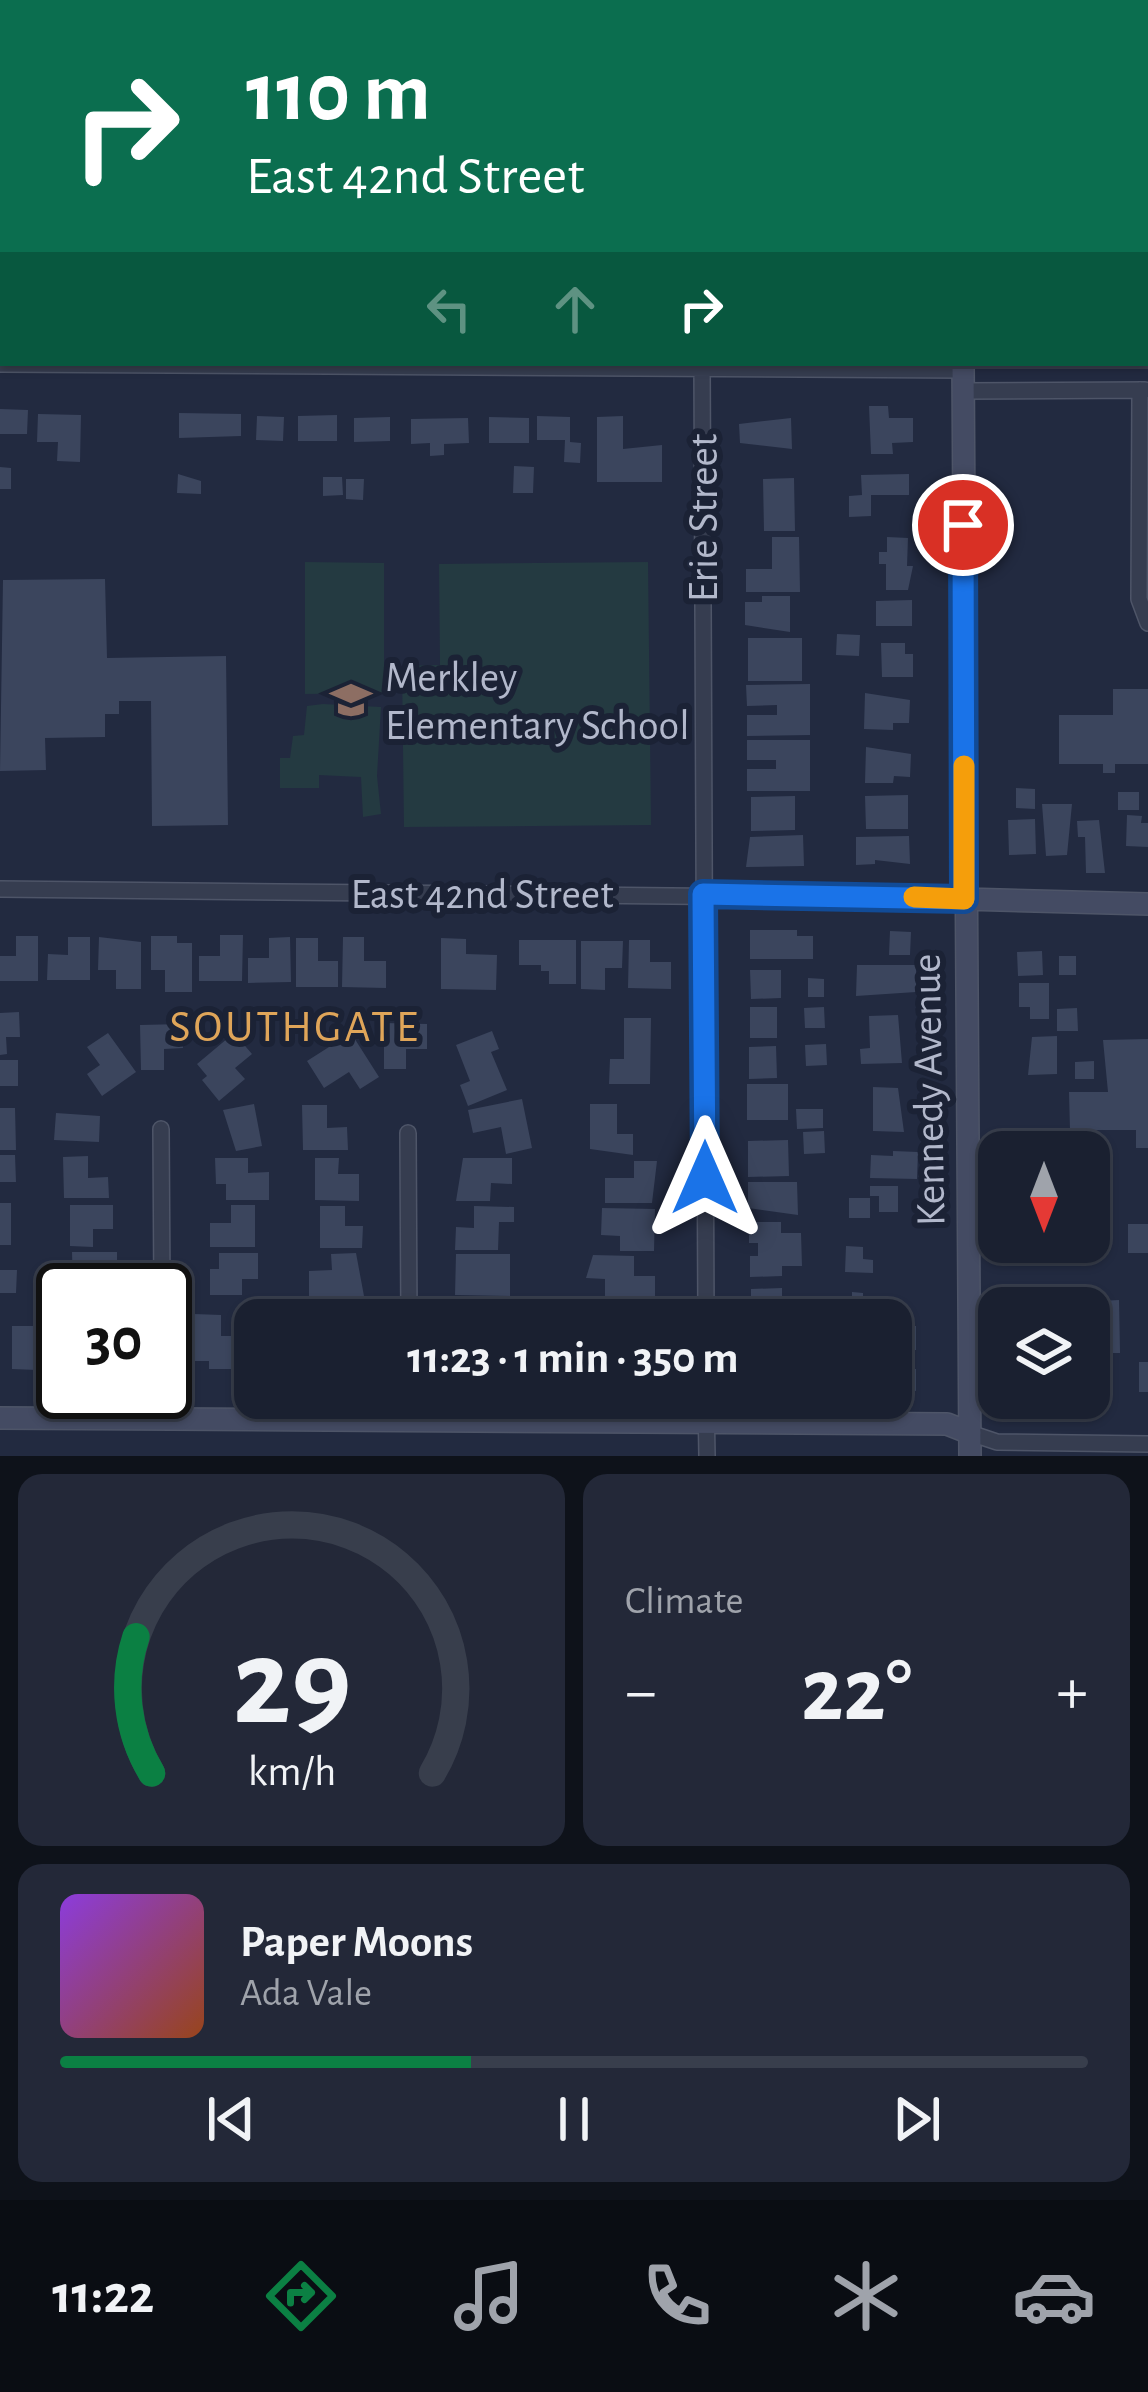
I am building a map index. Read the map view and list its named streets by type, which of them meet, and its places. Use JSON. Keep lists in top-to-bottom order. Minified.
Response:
{"streets":{"street":["Erie Street","East 42nd Street","Kennedy Avenue"]},"crossings":[["Erie Street","East 42nd Street"],["East 42nd Street","Kennedy Avenue"]],"districts":["SOUTHGATE"],"places":{"school or university":["Merkley Elementary School"]},"north":"bottom","page":{"turn":["110 m","East 42nd Street"],"limit":"30","trip":"11:23 · 1 min · 350 m","tile":"Climate","heat":["−","22°","+"],"song":["Paper Moons","Ada Vale"],"tabs":"11:22","gauge":["29","km/h"]}}
